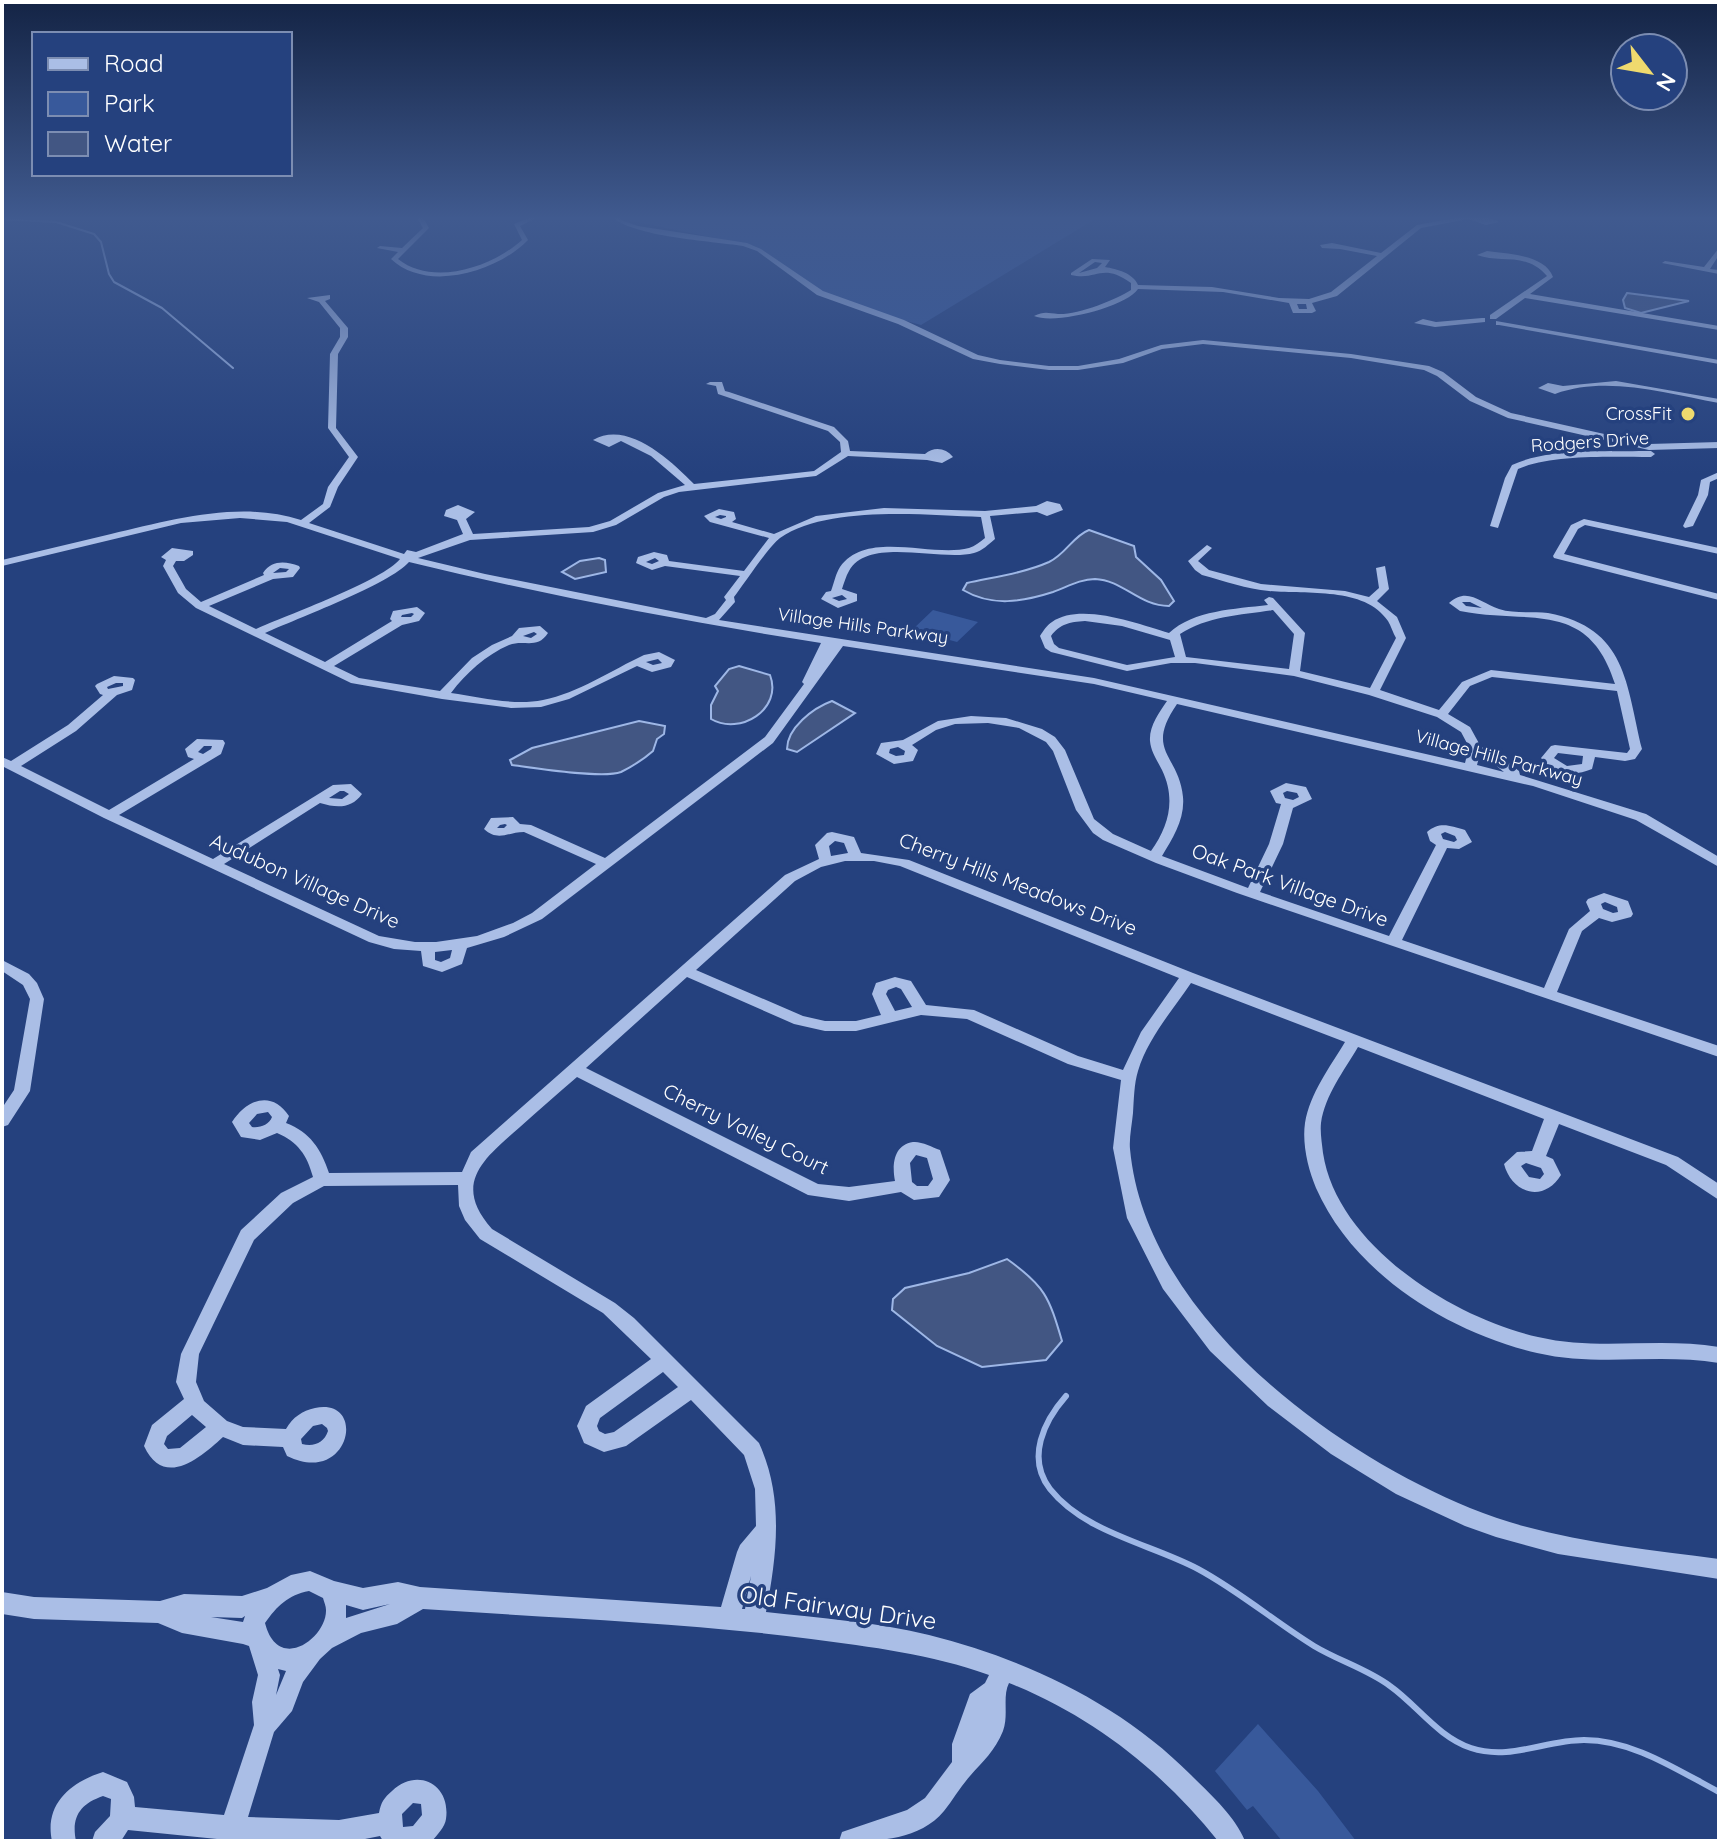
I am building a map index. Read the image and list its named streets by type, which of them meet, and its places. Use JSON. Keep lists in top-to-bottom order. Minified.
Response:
{"streets":{"street":["Rodgers Drive","Village Hills Parkway","Audubon Village Drive","Cherry Hills Meadows Drive","Oak Park Village Drive","Cherry Valley Court","Old Fairway Drive"]},"crossings":[["Cherry Hills Meadows Drive","Cherry Valley Court"]],"places":["CrossFit"],"legend":["Road","Park","Water"],"north":"bottom right"}
